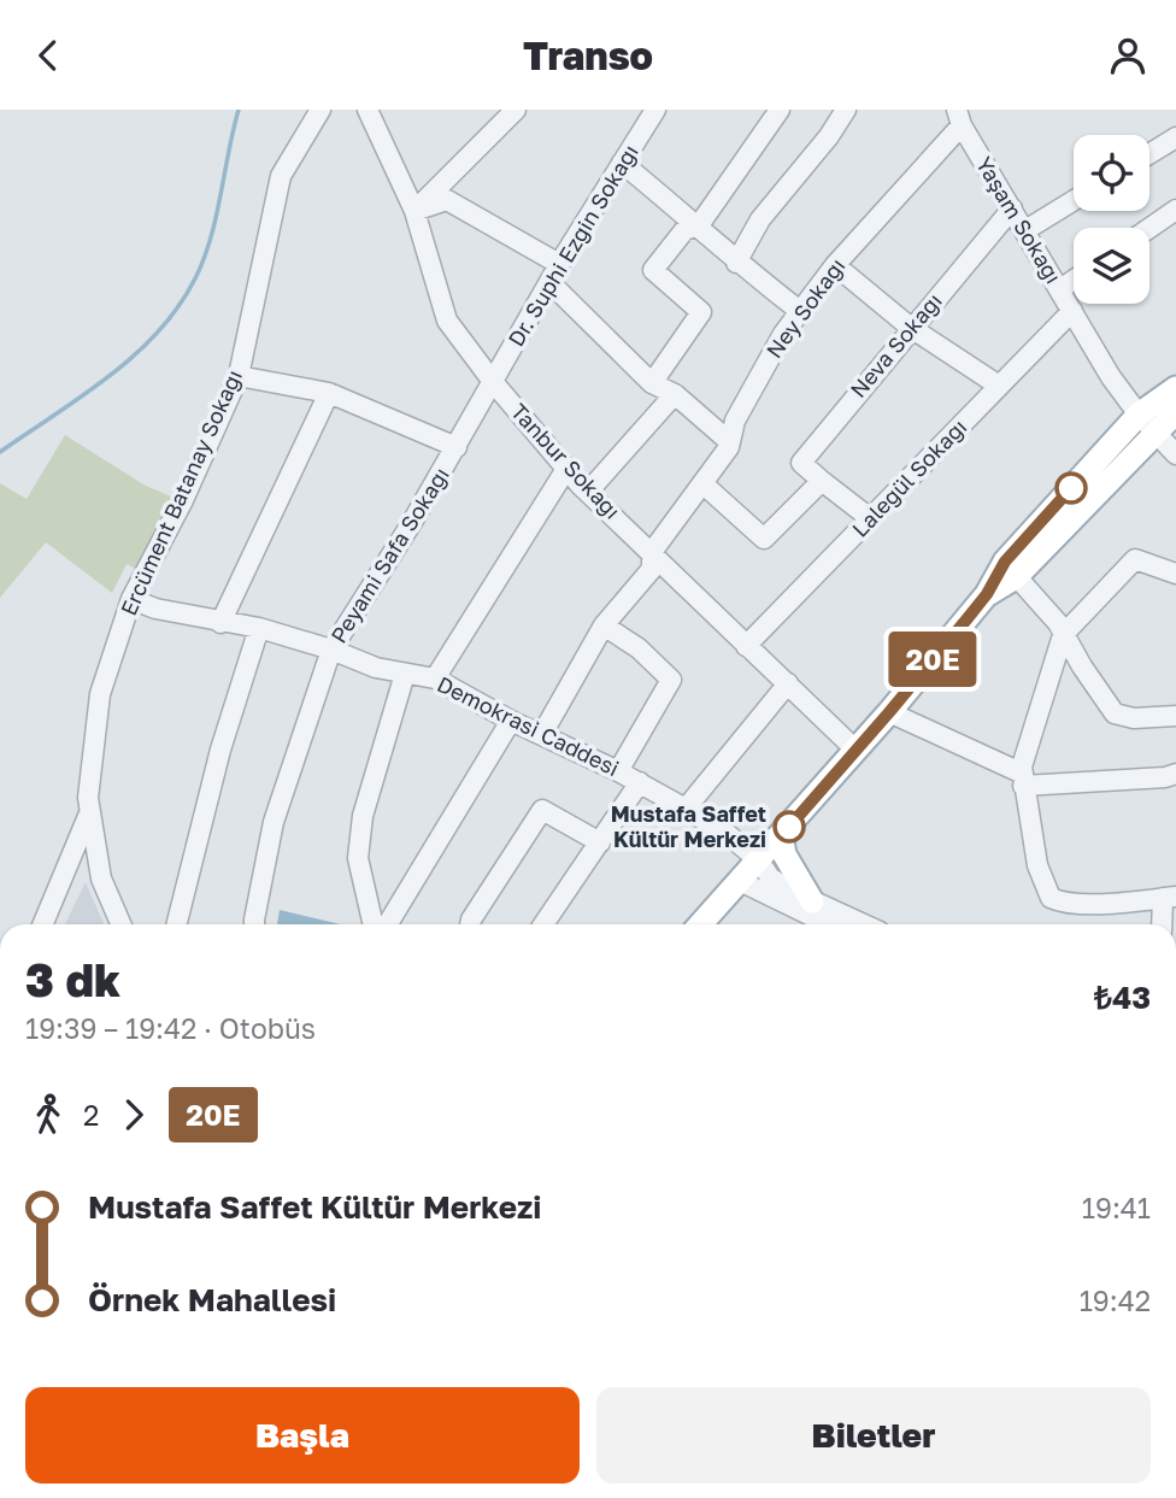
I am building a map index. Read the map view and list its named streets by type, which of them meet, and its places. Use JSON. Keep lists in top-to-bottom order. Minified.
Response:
{"streets":{"street":["Yaşam Sokağı","Dr. Suphi Ezgin Sokağı","Ney Sokağı","Neva Sokağı","Tanbur Sokağı","Lalegül Sokağı","Ercüment Batanay Sokağı","Peyami Safa Sokağı","Demokrasi Caddesi"]},"crossings":[["Yaşam Sokağı","Ney Sokağı"],["Yaşam Sokağı","Neva Sokağı"],["Yaşam Sokağı","Lalegül Sokağı"],["Dr. Suphi Ezgin Sokağı","Tanbur Sokağı"],["Dr. Suphi Ezgin Sokağı","Peyami Safa Sokağı"],["Ney Sokağı","Tanbur Sokağı"],["Ney Sokağı","Demokrasi Caddesi"],["Tanbur Sokağı","Lalegül Sokağı"],["Tanbur Sokağı","Peyami Safa Sokağı"],["Ercüment Batanay Sokağı","Demokrasi Caddesi"],["Peyami Safa Sokağı","Demokrasi Caddesi"]],"places":["Mustafa Saffet Kültür Merkezi"],"lines":["bus line 20E"],"page":{"header":"Transo","on_map":"20E","heading":["3 dk","19:39 – 19:42 · Otobüs","₺43"],"legs":["2","20E"],"list":[{"name":"Mustafa Saffet Kültür Merkezi","value":"19:41"},{"name":"Örnek Mahallesi","value":"19:42"}],"buttons":["Başla","Biletler"]}}
